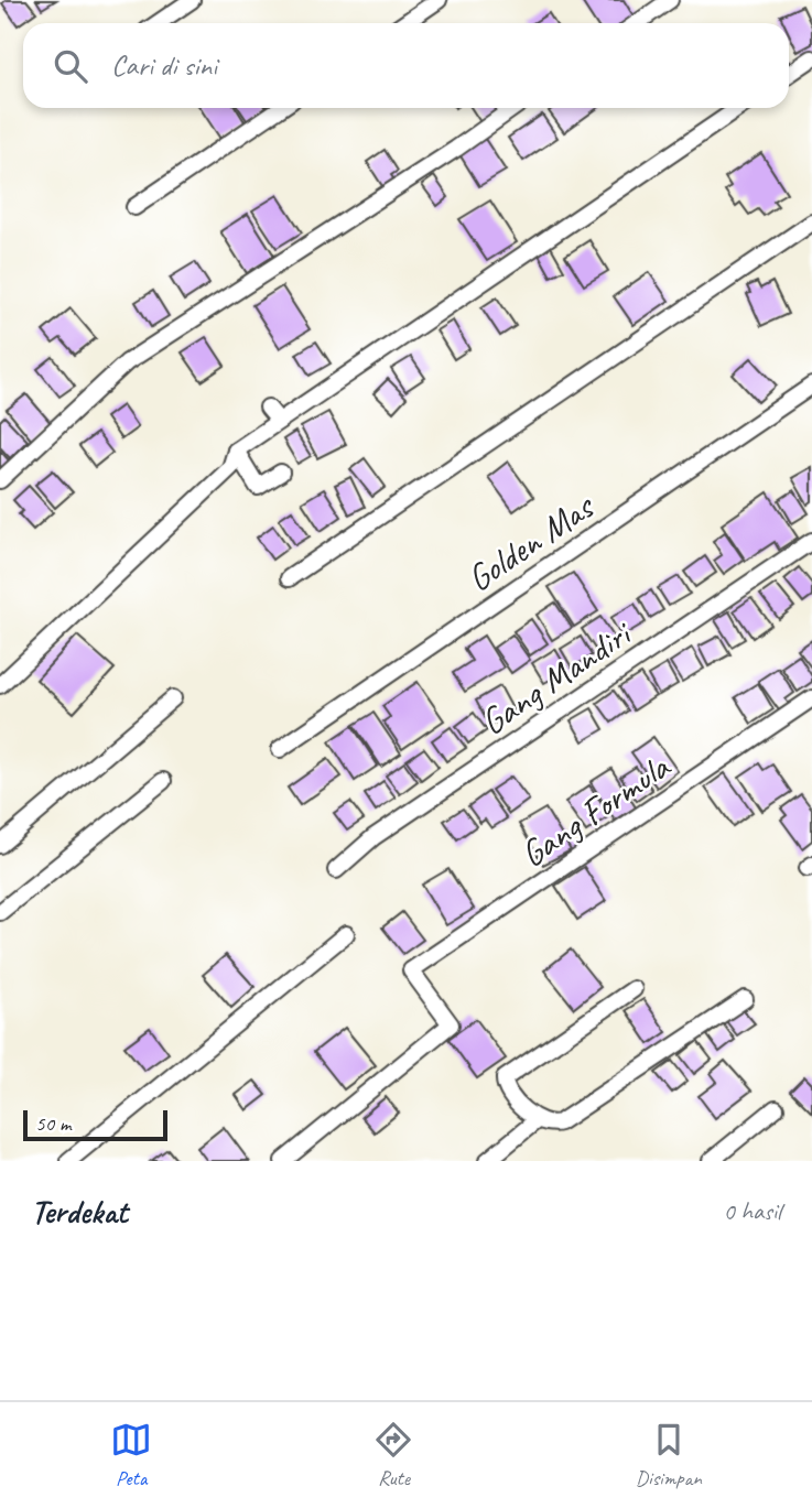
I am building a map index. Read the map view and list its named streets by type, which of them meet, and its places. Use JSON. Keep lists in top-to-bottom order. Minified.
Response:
{"streets":{"street":["Golden Mas","Gang Mandiri","Gang Formula"]},"scale_bar":"50 m","page":{"search":"Cari di sini","scale":"50 m","heading":["Terdekat","0 hasil"],"nav":["Peta","Rute","Disimpan"]}}
